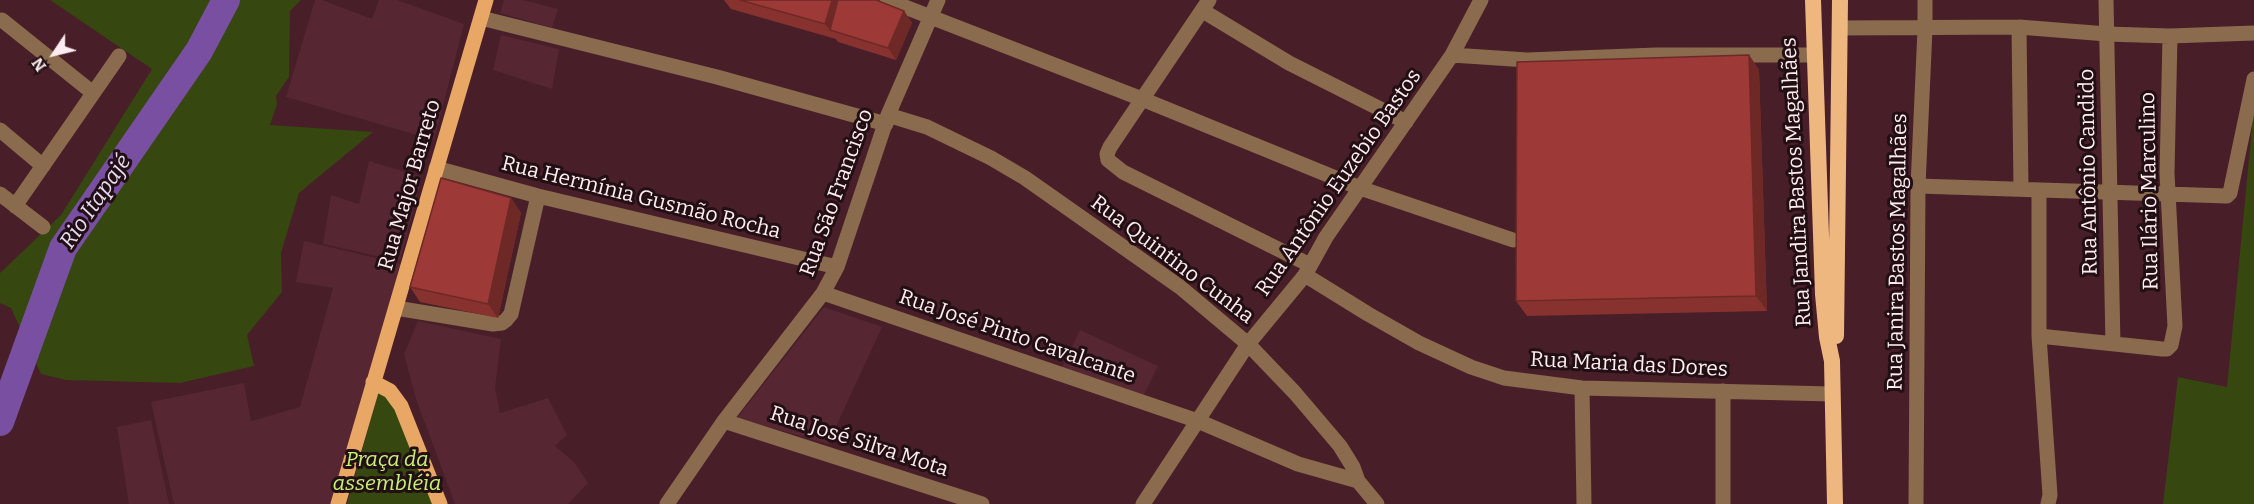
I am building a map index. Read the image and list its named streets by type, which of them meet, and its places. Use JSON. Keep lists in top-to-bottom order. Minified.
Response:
{"streets":{"highway":["Rua Jandira Bastos Magalhães"],"main road":["Rua Major Barreto"],"street":["Rua Antônio Candido","Rua Antônio Euzebio Bastos","Rua Ilário Marculino","Rua São Francisco","Rua Hermínia Gusmão Rocha","Rua Janira Bastos Magalhães","Rua Quintino Cunha","Rua José Pinto Cavalcante","Rua Maria das Dores","Rua José Silva Mota"]},"crossings":[["Rua Antônio Candido","Rua Ilário Marculino"],["Rua Jandira Bastos Magalhães","Rua Maria das Dores"],["Rua Antônio Euzebio Bastos","Rua Quintino Cunha"],["Rua Antônio Euzebio Bastos","Rua José Pinto Cavalcante"],["Rua Antônio Euzebio Bastos","Rua Maria das Dores"],["Rua Major Barreto","Rua Hermínia Gusmão Rocha"],["Rua Major Barreto","Rua Quintino Cunha"],["Rua São Francisco","Rua Hermínia Gusmão Rocha"],["Rua São Francisco","Rua Quintino Cunha"],["Rua São Francisco","Rua José Pinto Cavalcante"],["Rua São Francisco","Rua José Silva Mota"],["Rua Quintino Cunha","Rua José Pinto Cavalcante"]],"water":["Rio Itapajé"],"parks":["Praça da assembléia"],"north":"bottom left"}
